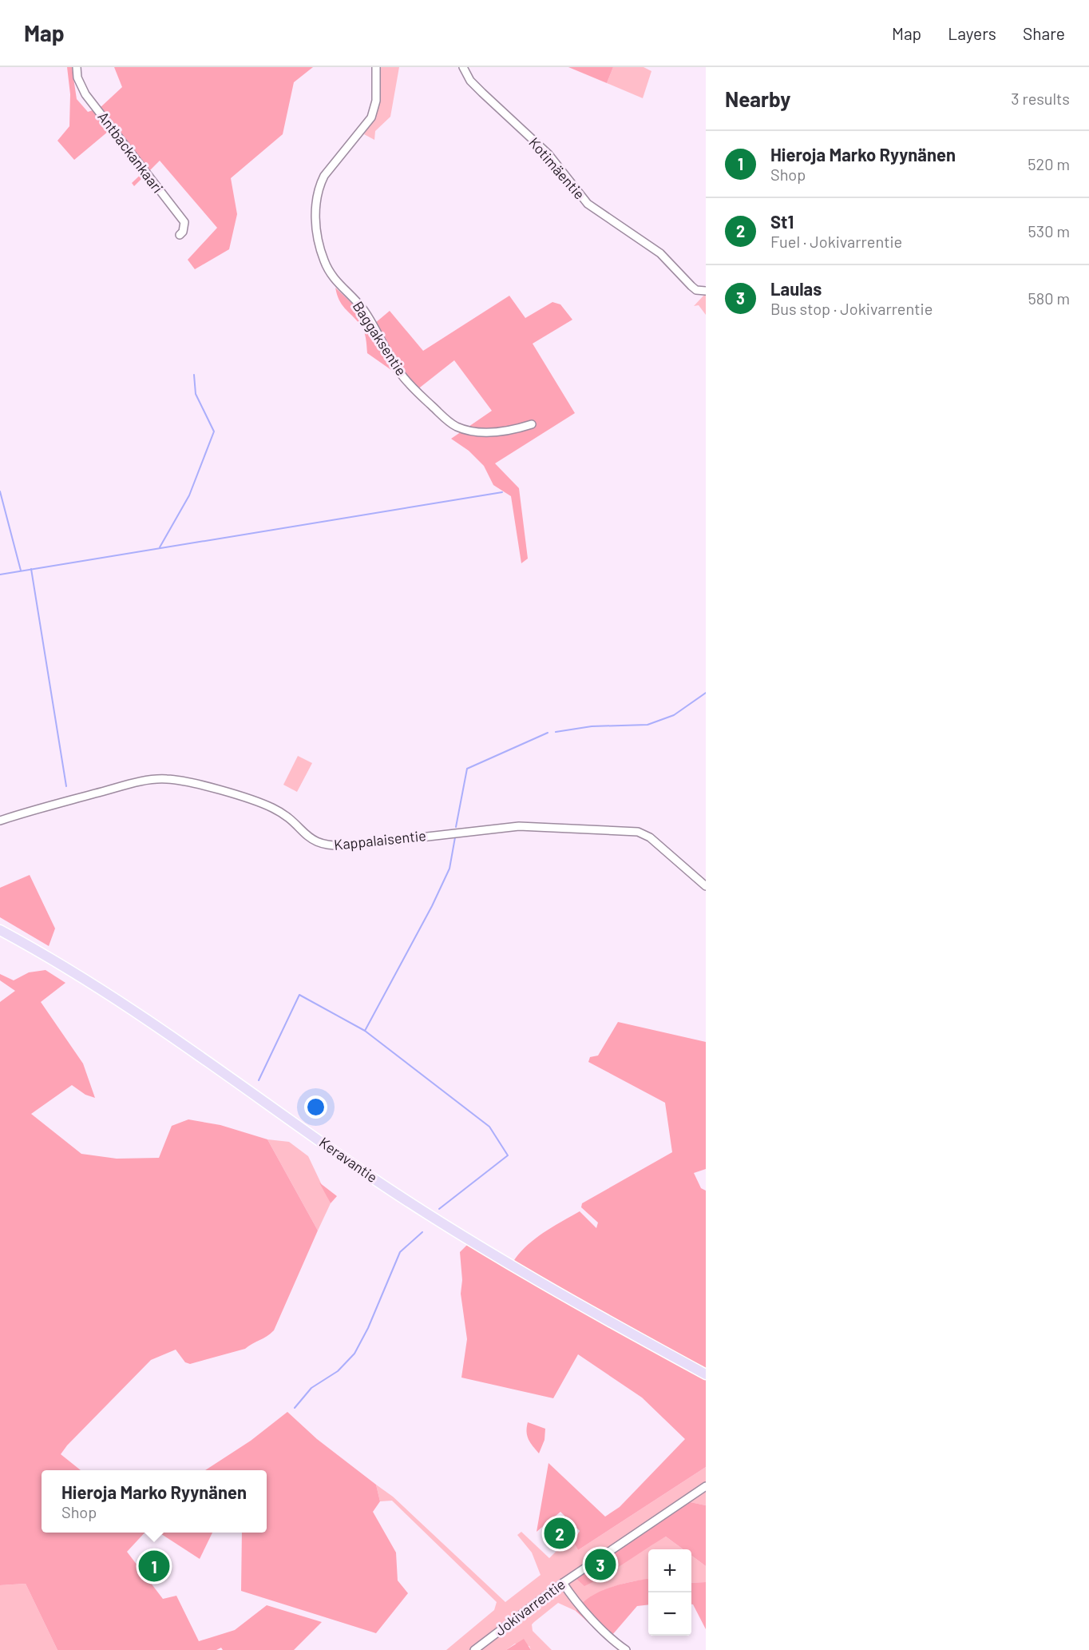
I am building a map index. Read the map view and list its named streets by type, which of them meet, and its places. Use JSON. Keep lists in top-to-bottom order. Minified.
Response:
{"streets":{"main road":["Keravantie"],"street":["Antbackankaari","Kotimäentie","Baggaksentie","Kappalaisentie","Jokivarrentie"]},"page":{"header":"Map","nav":["Map","Layers","Share"],"heading":["Nearby","3 results"],"list":[{"mark":"1","name":"Hieroja Marko Ryynänen","note":"Shop","value":"520 m"},{"mark":"2","name":"St1","note":"Fuel · Jokivarrentie","value":"530 m"},{"mark":"3","name":"Laulas","note":"Bus stop · Jokivarrentie","value":"580 m"}],"popup":["Hieroja Marko Ryynänen","Shop"],"pins":["2","3","1"],"map_buttons":["+","−"]}}
